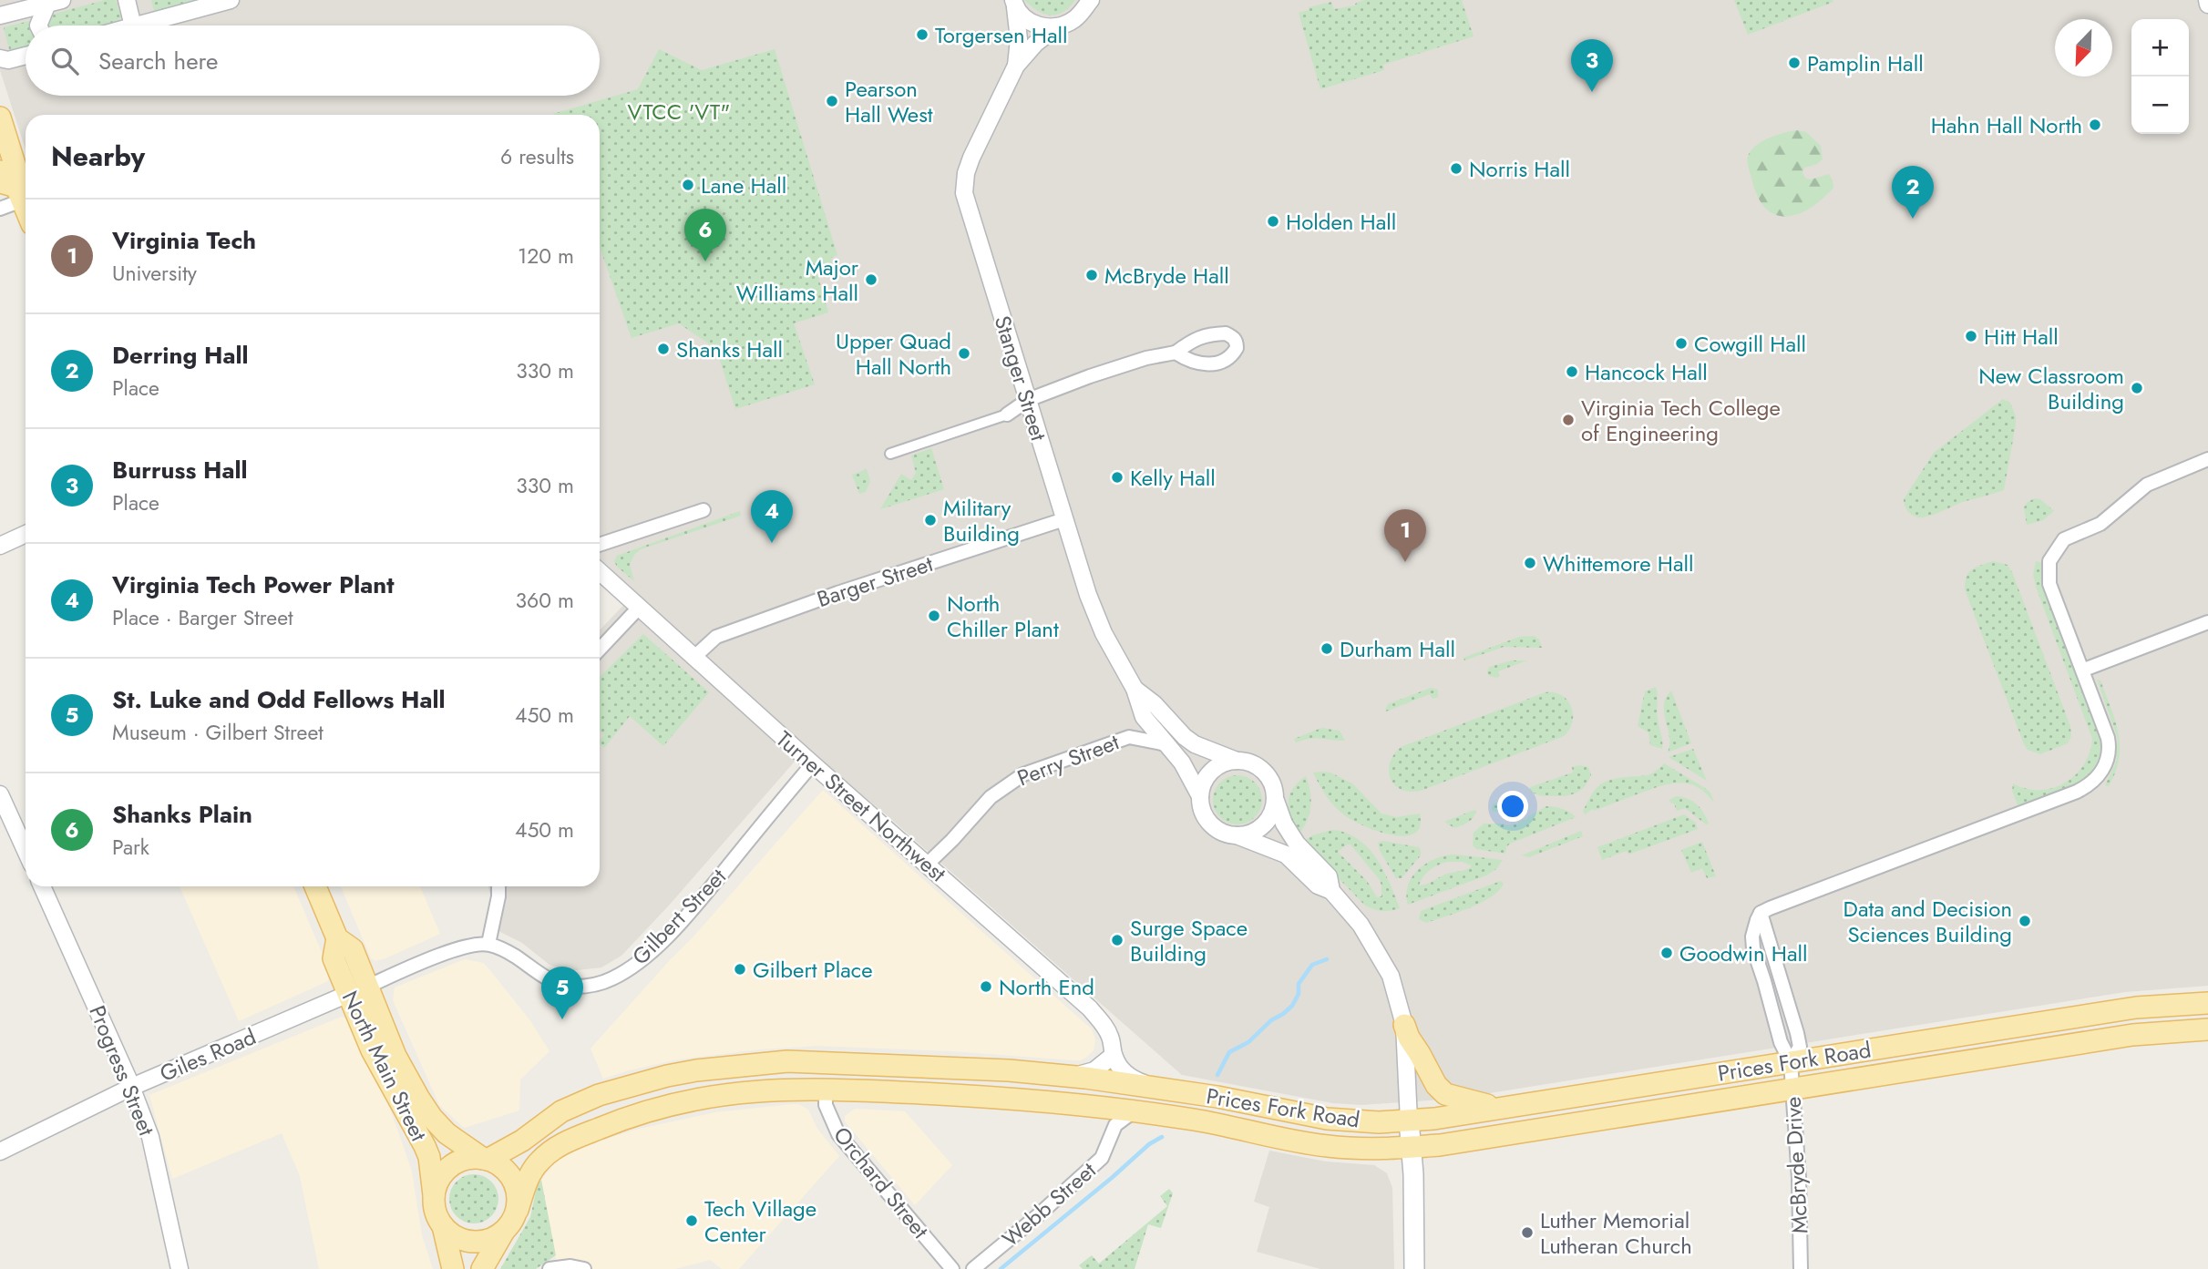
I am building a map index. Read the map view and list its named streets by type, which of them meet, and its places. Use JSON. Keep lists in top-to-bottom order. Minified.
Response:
{"streets":{"main road":["Prices Fork Road","North Main Street"],"street":["Stanger Street","Barger Street","Perry Street","Turner Street Northwest","Gilbert Street","Giles Road","Progress Street","McBryde Drive","Orchard Street","Webb Street"]},"crossings":[["Stanger Street","Barger Street"],["Stanger Street","Perry Street"],["Barger Street","Turner Street Northwest"],["Perry Street","Turner Street Northwest"],["Turner Street Northwest","Gilbert Street"],["Turner Street Northwest","Prices Fork Road"],["Giles Road","North Main Street"],["Giles Road","Progress Street"],["Prices Fork Road","North Main Street"],["Prices Fork Road","McBryde Drive"],["Prices Fork Road","Orchard Street"],["Prices Fork Road","Webb Street"]],"parks":["VTCC 'VT\""],"places":["Torgersen Hall","Pamplin Hall","Pearson Hall West","Hahn Hall North","Norris Hall","Lane Hall","Holden Hall","McBryde Hall","Major Williams Hall","Hitt Hall","Cowgill Hall","Shanks Hall","Upper Quad Hall North","Hancock Hall","New Classroom Building","Virginia Tech College of Engineering","Kelly Hall","Military Building","Whittemore Hall","North Chiller Plant","Durham Hall","Data and Decision Sciences Building","Surge Space Building","Goodwin Hall","Gilbert Place","North End","Tech Village Center","Luther Memorial Lutheran Church"],"north":"bottom left","page":{"map_buttons":["+","−"],"search":"Search here","pins":["3","2","6","4","1","5"],"heading":["Nearby","6 results"],"list":[{"mark":"1","name":"Virginia Tech","note":"University","value":"120 m"},{"mark":"2","name":"Derring Hall","note":"Place","value":"330 m"},{"mark":"3","name":"Burruss Hall","note":"Place","value":"330 m"},{"mark":"4","name":"Virginia Tech Power Plant","note":"Place · Barger Street","value":"360 m"},{"mark":"5","name":"St. Luke and Odd Fellows Hall","note":"Museum · Gilbert Street","value":"450 m"},{"mark":"6","name":"Shanks Plain","note":"Park","value":"450 m"}]}}
